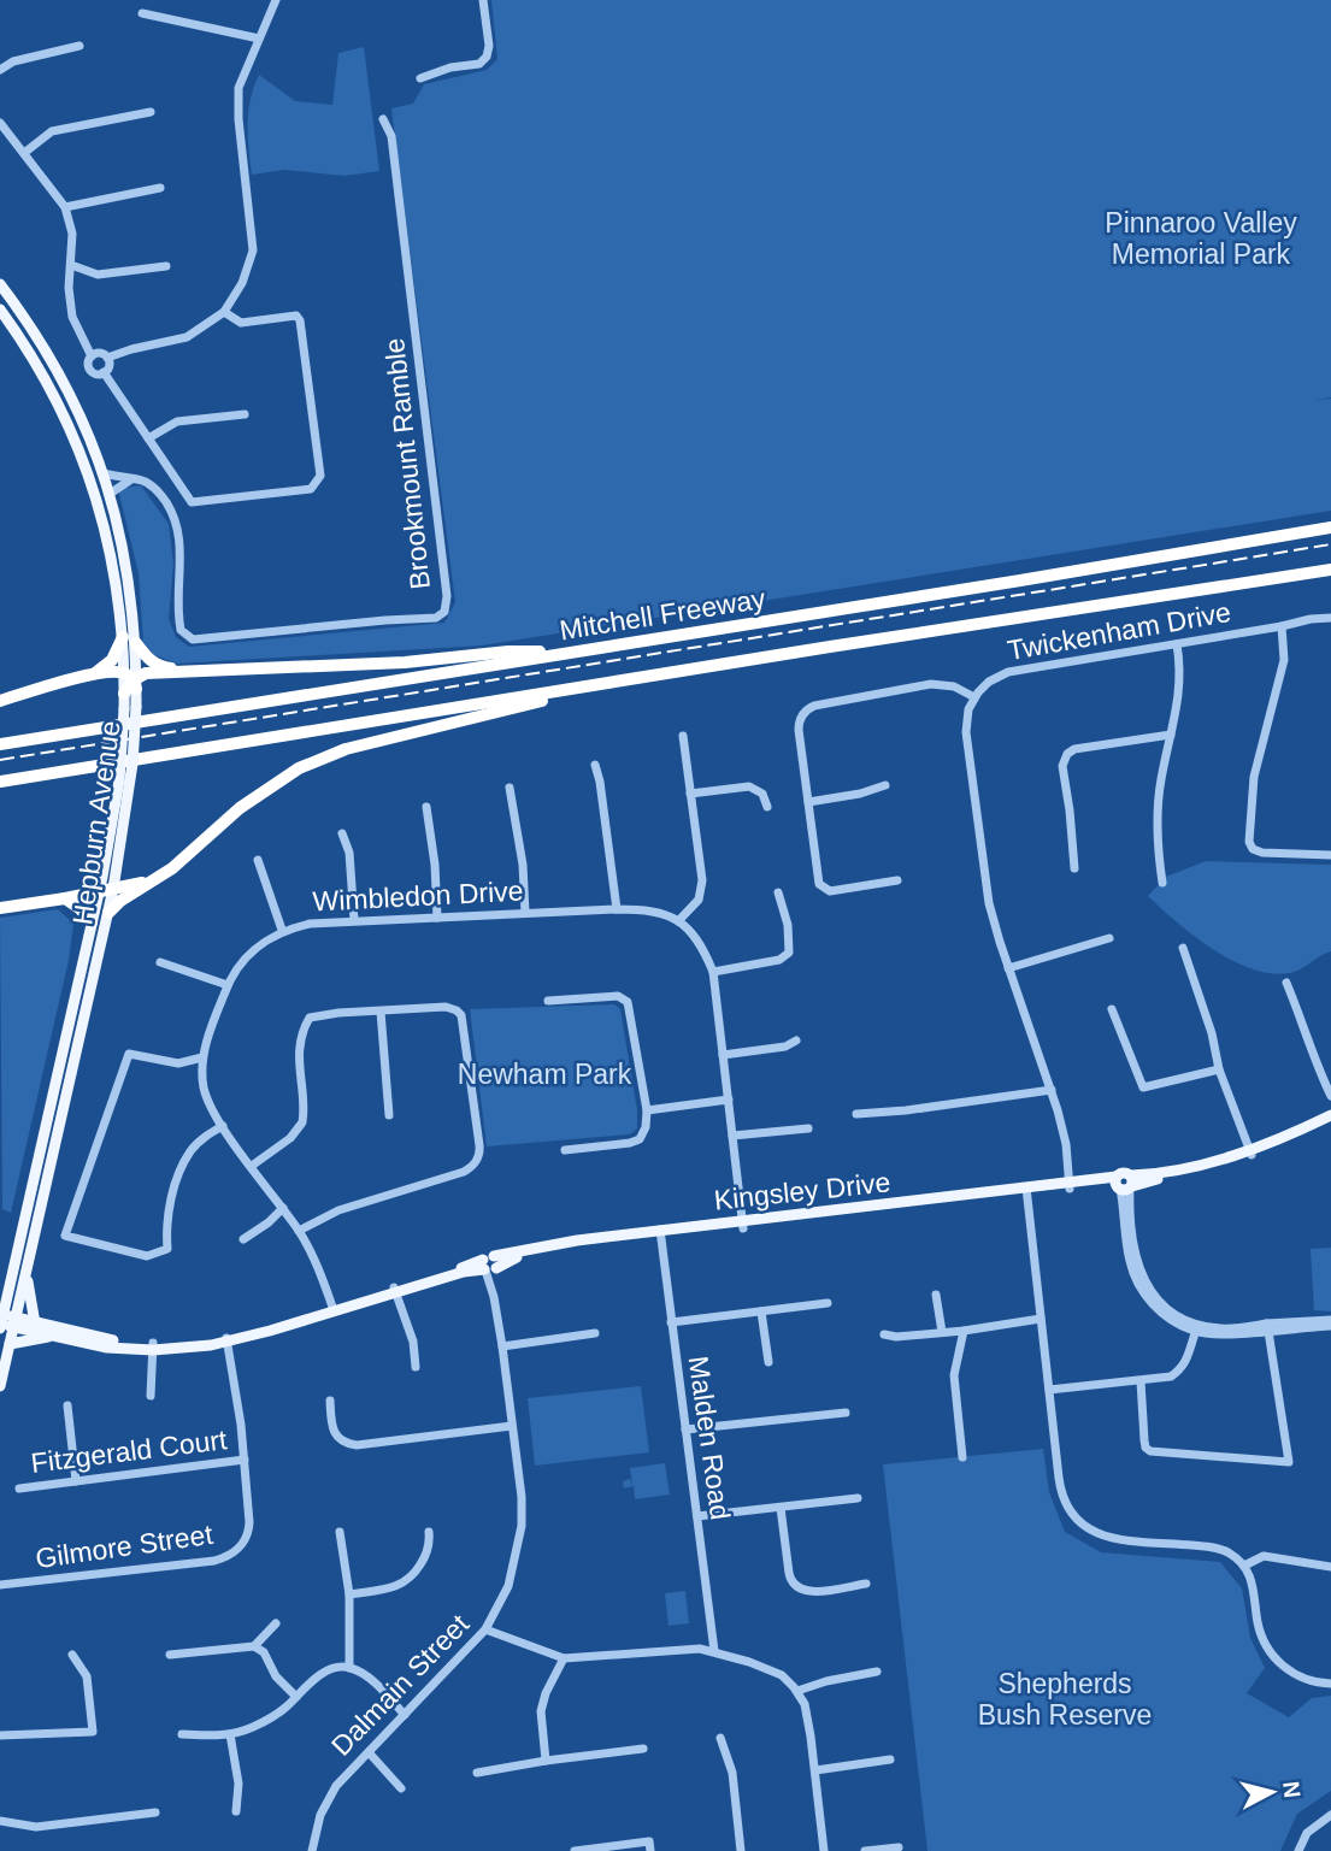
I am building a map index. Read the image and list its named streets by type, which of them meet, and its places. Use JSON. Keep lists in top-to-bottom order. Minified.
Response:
{"streets":{"highway":["Mitchell Freeway"],"main road":["Hepburn Avenue","Kingsley Drive"],"street":["Brookmount Ramble","Twickenham Drive","Wimbledon Drive","Malden Road","Fitzgerald Court","Gilmore Street","Dalmain Street"]},"crossings":[["Brookmount Ramble","Hepburn Avenue"],["Hepburn Avenue","Kingsley Drive"],["Wimbledon Drive","Kingsley Drive"],["Kingsley Drive","Malden Road"],["Kingsley Drive","Gilmore Street"],["Kingsley Drive","Dalmain Street"],["Fitzgerald Court","Gilmore Street"]],"parks":["Pinnaroo Valley Memorial Park","Newham Park","Shepherds Bush Reserve"],"north":"right"}
